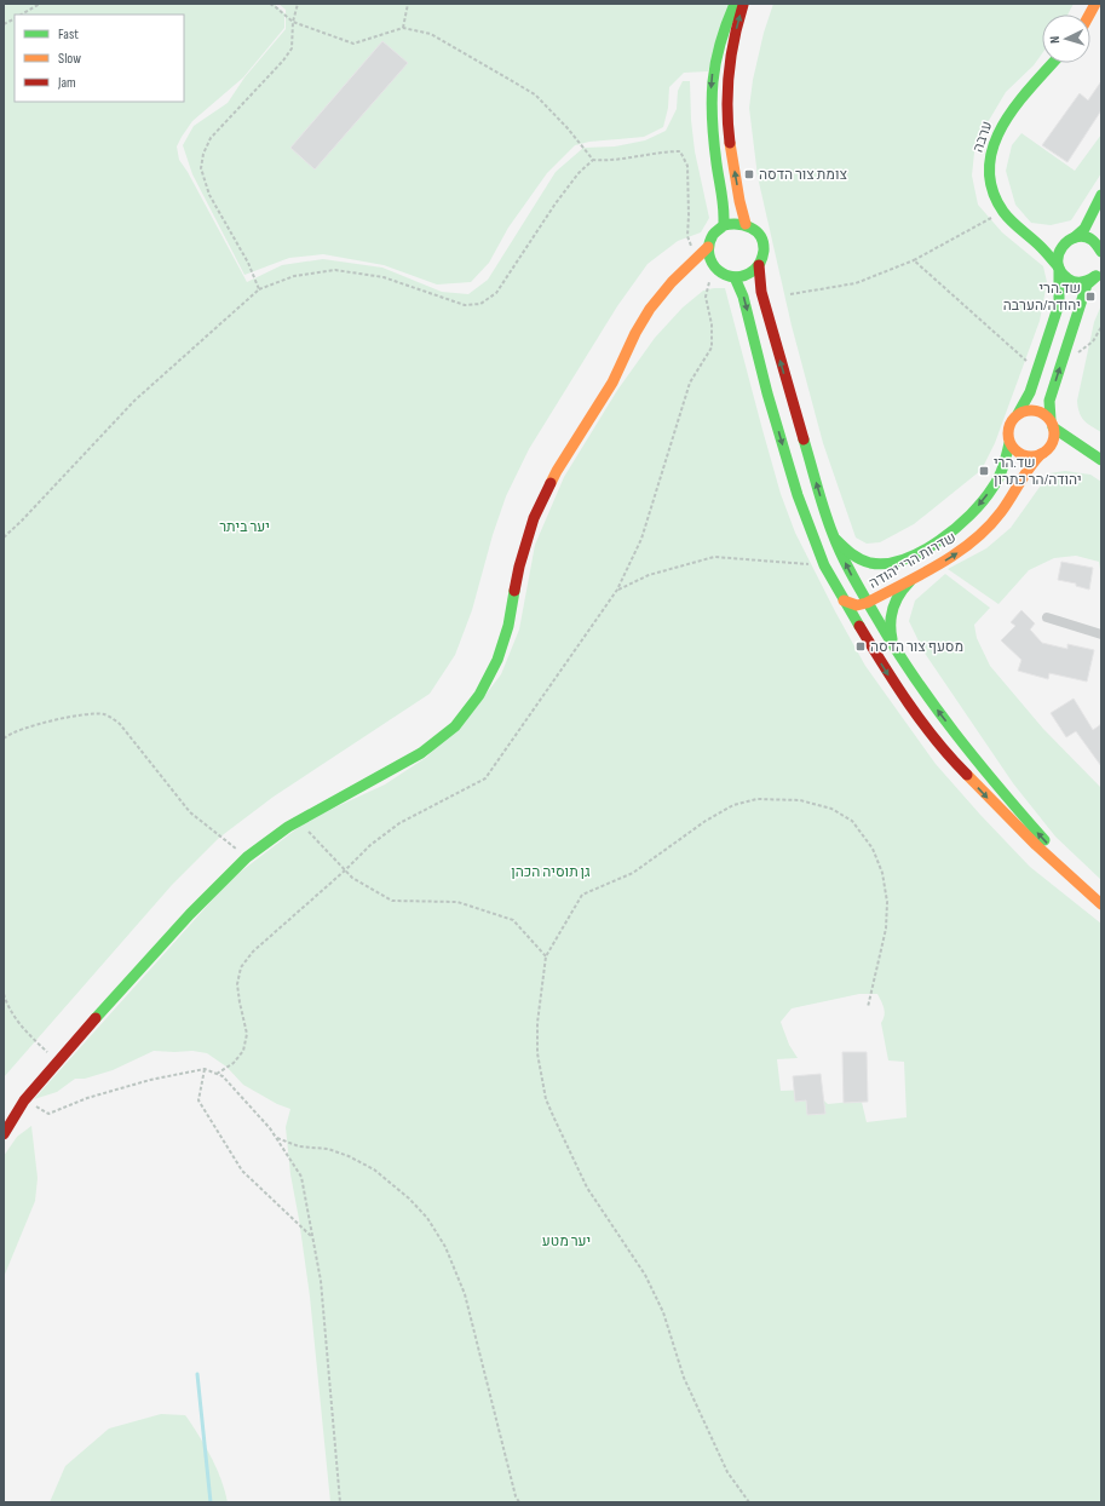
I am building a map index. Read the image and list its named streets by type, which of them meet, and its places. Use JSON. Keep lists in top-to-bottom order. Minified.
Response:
{"streets":{"main road":["ערבה","שדרות הרי יהודה"]},"parks":["יער ביתר","גן תוסיה הכהן","יער מטע"],"places":{"transit":["צומת צור הדסה","שד.הרי יהודה/הערבה","שד.הרי יהודה/הר כתרון","מסעף צור הדסה"]},"legend":["Fast","Slow","Jam"],"north":"left"}
